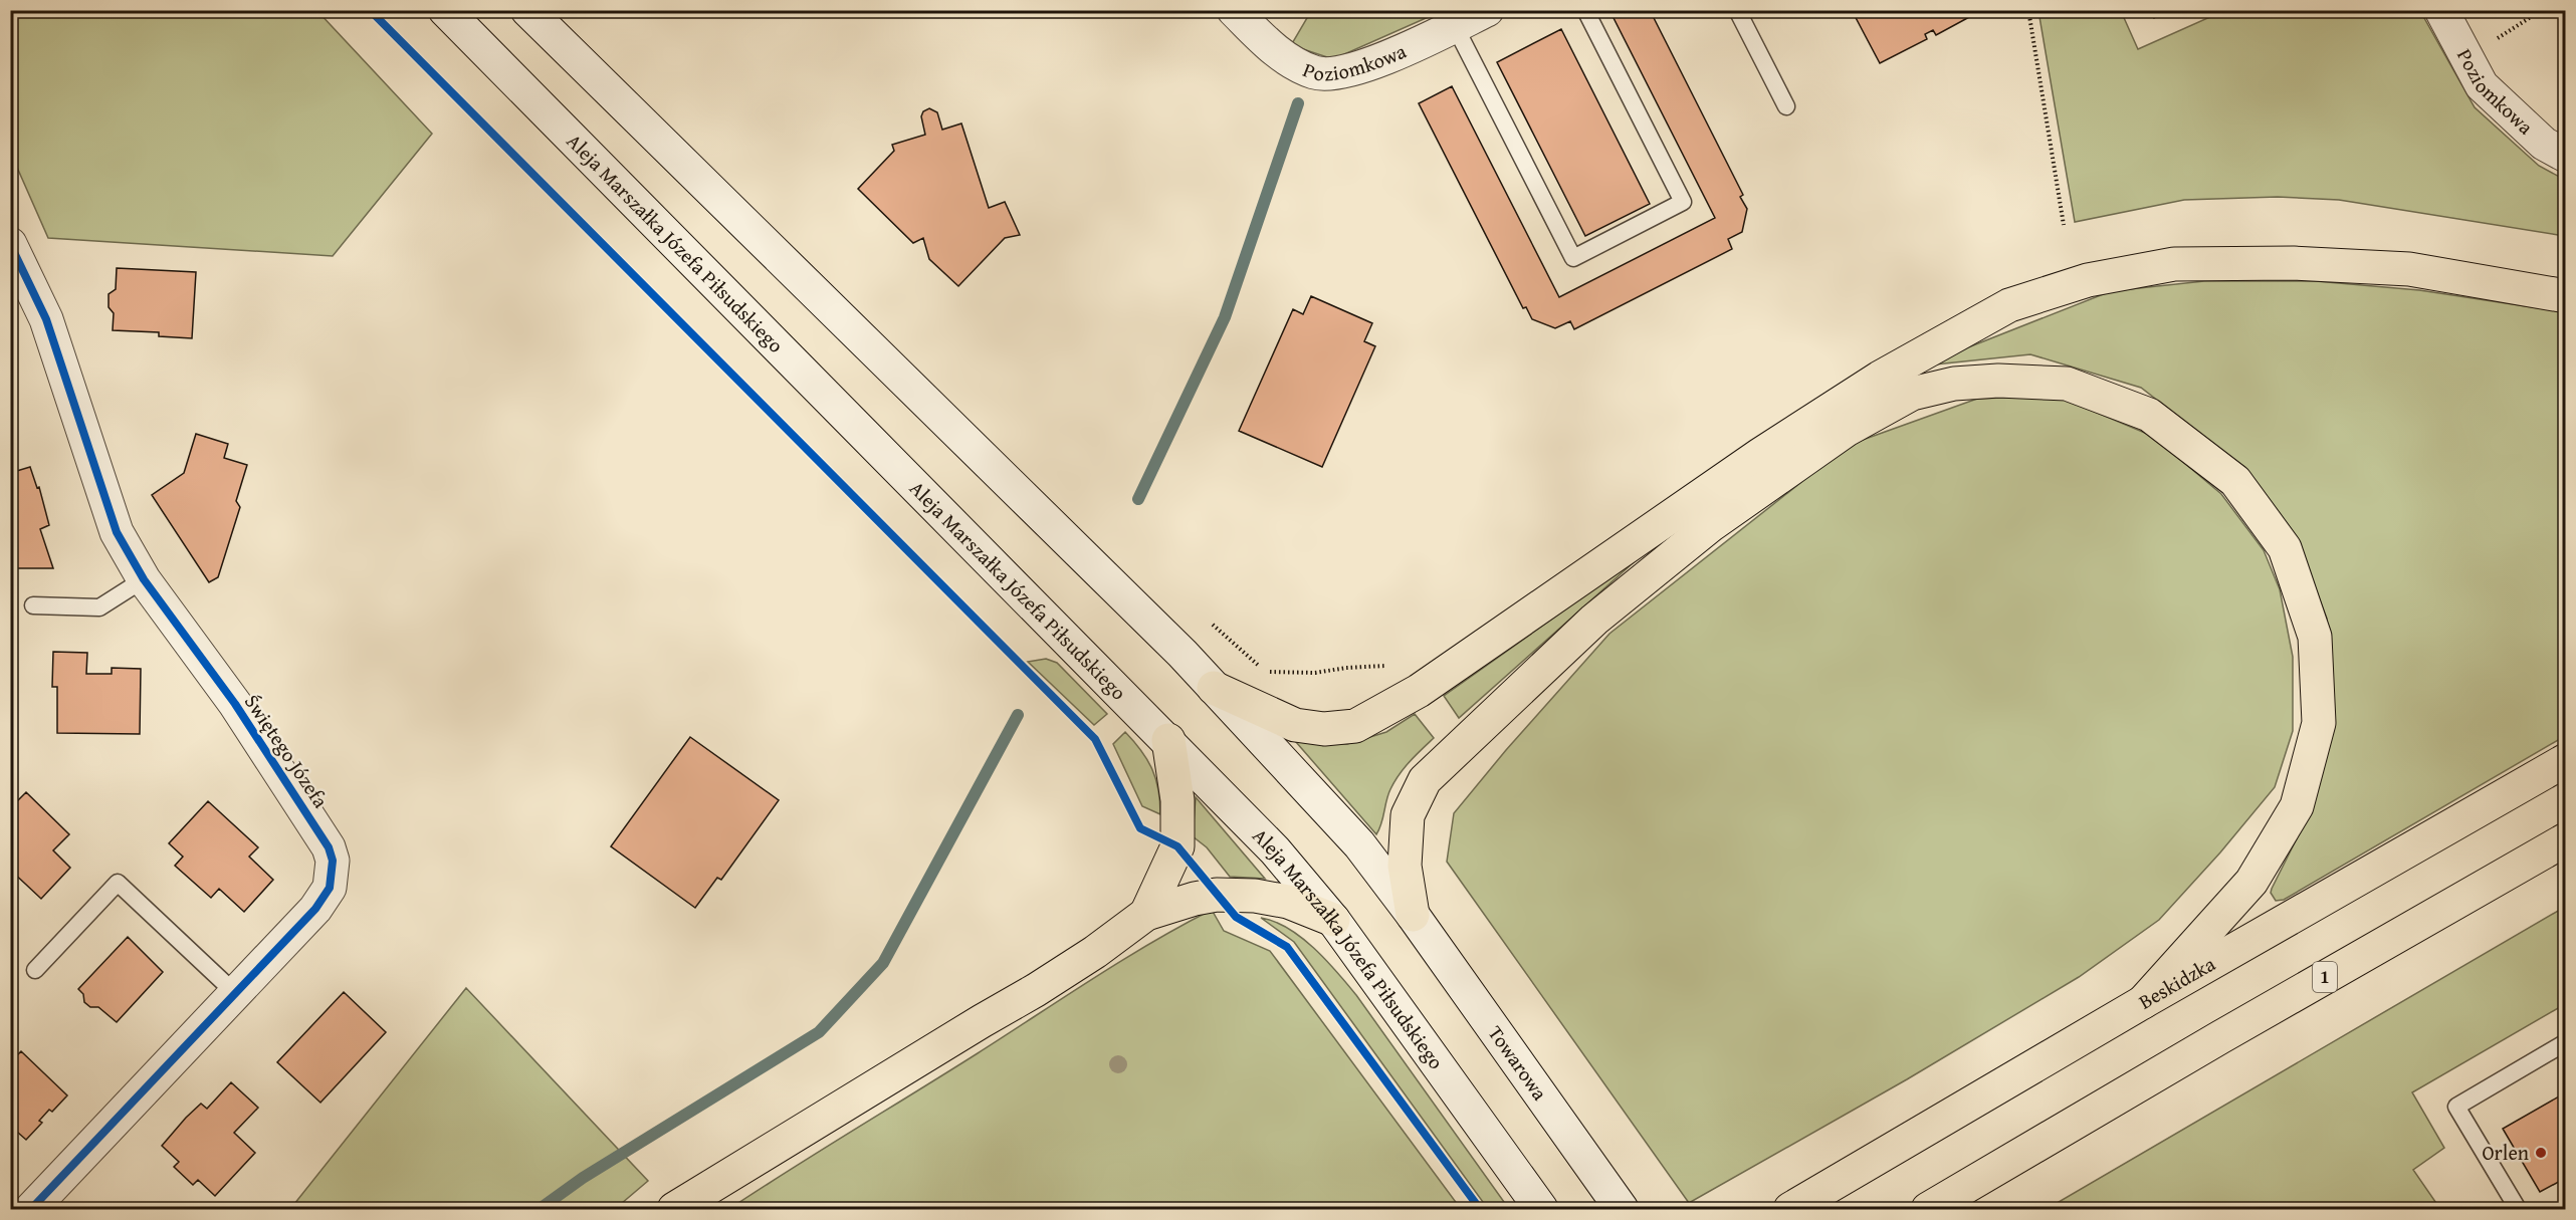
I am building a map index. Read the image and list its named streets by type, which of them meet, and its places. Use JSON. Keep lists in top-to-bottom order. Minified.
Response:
{"streets":{"main road":["Poziomkowa","Aleja Marszałka Józefa Piłsudskiego","Świętego Józefa","1","Beskidzka","Towarowa"]},"places":["Orlen"]}
